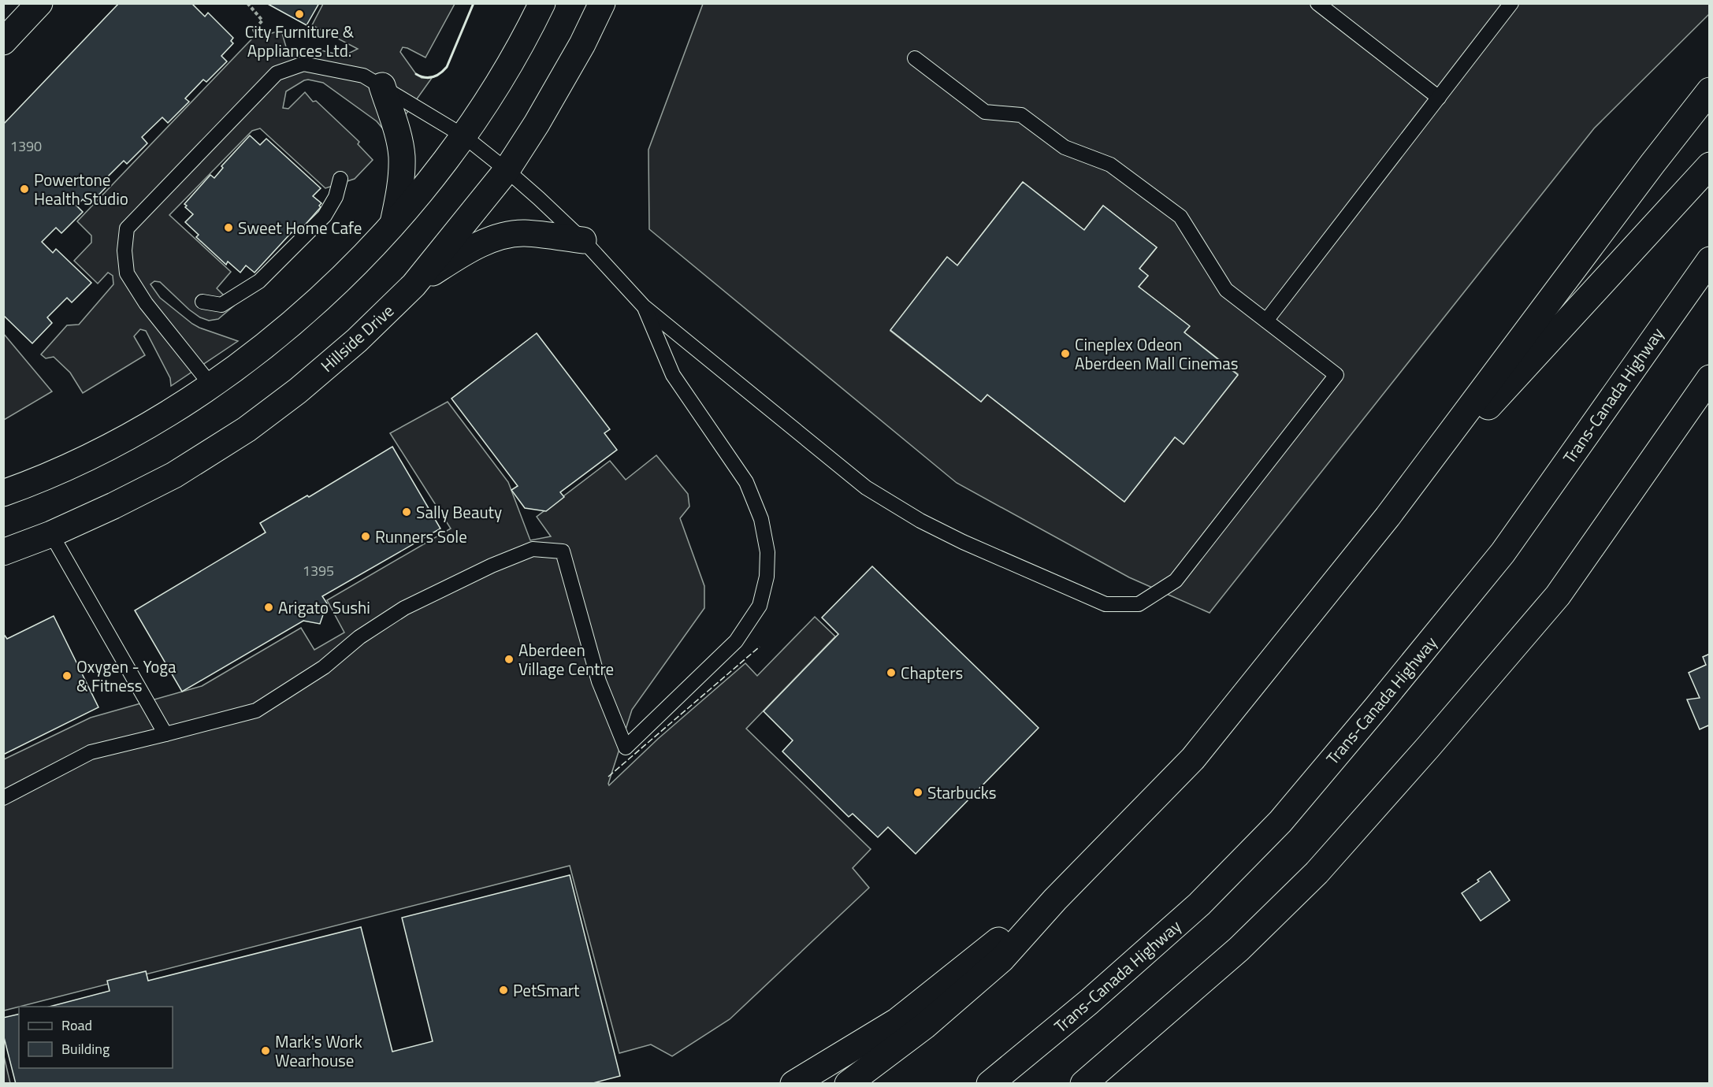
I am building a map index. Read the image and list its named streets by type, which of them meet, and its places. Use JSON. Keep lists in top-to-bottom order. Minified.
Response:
{"streets":{"main road":["Hillside Drive","Trans-Canada Highway"]},"places":["City Furniture & Appliances Ltd.","Powertone Health Studio","Sweet Home Cafe","Cineplex Odeon Aberdeen Mall Cinemas","Sally Beauty","Runners Sole","Arigato Sushi","Aberdeen Village Centre","Chapters","Oxygen - Yoga & Fitness","Starbucks","PetSmart","Mark's Work Wearhouse"],"house_numbers":["1390","1395"],"legend":["Road","Building"]}
